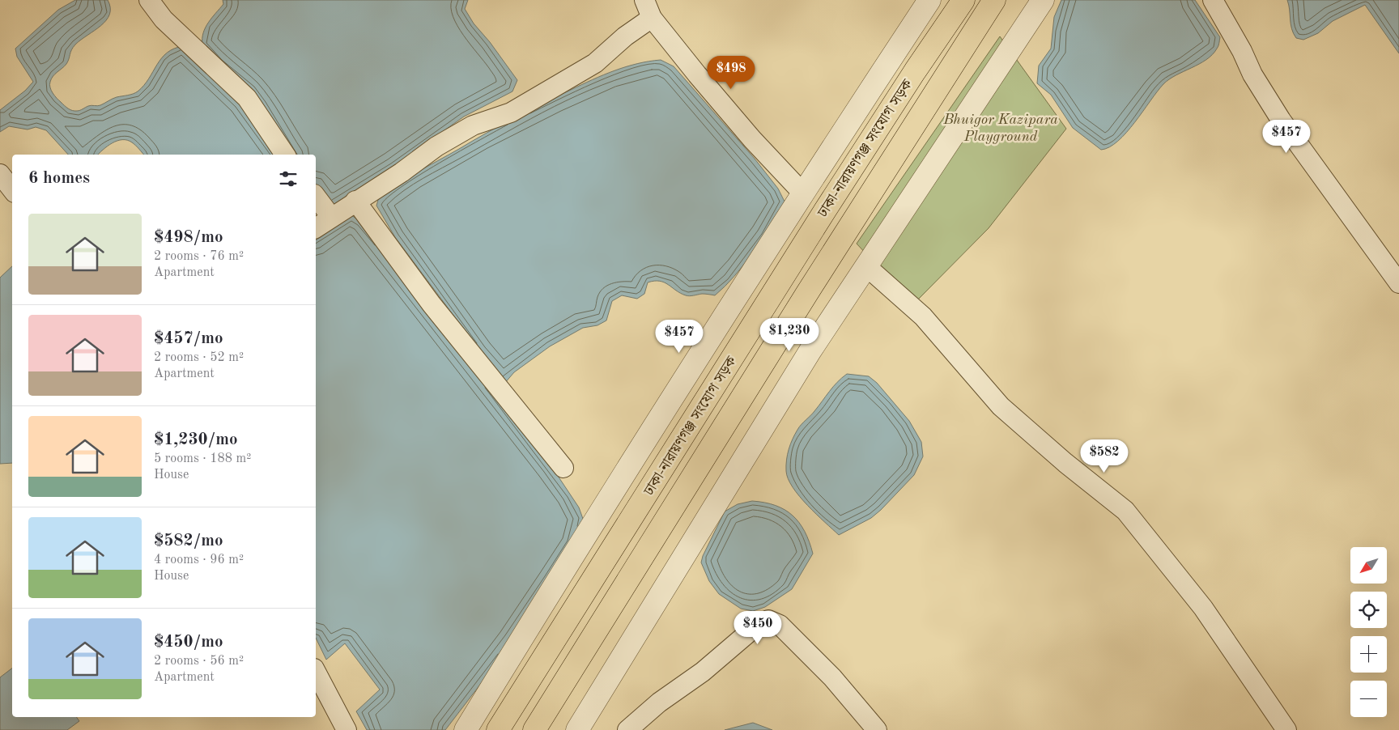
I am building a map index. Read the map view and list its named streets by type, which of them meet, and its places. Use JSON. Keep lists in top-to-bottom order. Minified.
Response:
{"streets":{"main road":["ঢাকা-নারায়ণগঞ্জ সংযোগ সড়ক"]},"parks":["Bhuigor Kazipara Playground"],"north":"bottom left","page":{"price":["$498","$457","$1,230","$457","$582","$450"],"heading":"6 homes","list":[{"name":"$498/mo","note":"2 rooms · 76 m² · Apartment"},{"name":"$457/mo","note":"2 rooms · 52 m² · Apartment"},{"name":"$1,230/mo","note":"5 rooms · 188 m² · House"},{"name":"$582/mo","note":"4 rooms · 96 m² · House"},{"name":"$450/mo","note":"2 rooms · 56 m² · Apartment"}],"map_buttons":["+","−"]}}
